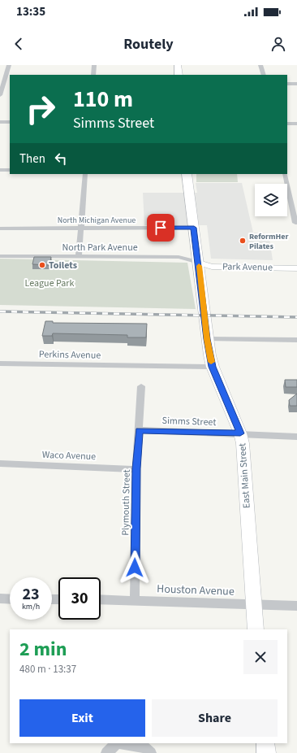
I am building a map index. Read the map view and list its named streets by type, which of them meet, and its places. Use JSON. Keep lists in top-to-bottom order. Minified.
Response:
{"streets":{"main road":["East Main Street"],"street":["North Michigan Avenue","North Park Avenue","Park Avenue","Perkins Avenue","Simms Street","Waco Avenue","Plymouth Street","Houston Avenue"]},"crossings":[["North Michigan Avenue","East Main Street"],["North Park Avenue","Park Avenue"],["North Park Avenue","East Main Street"],["Park Avenue","East Main Street"],["Perkins Avenue","East Main Street"],["Simms Street","East Main Street"],["Simms Street","Plymouth Street"],["Waco Avenue","Plymouth Street"],["East Main Street","Houston Avenue"],["Plymouth Street","Houston Avenue"]],"parks":["League Park"],"places":["ReformHer Pilates","Toilets"],"page":{"status":"13:35","header":"Routely","turn":["110 m","Simms Street"],"then":"Then","speed":"23 km/h","limit":"30","heading":["2 min","480 m · 13:37"],"buttons":["Exit","Share"]}}
